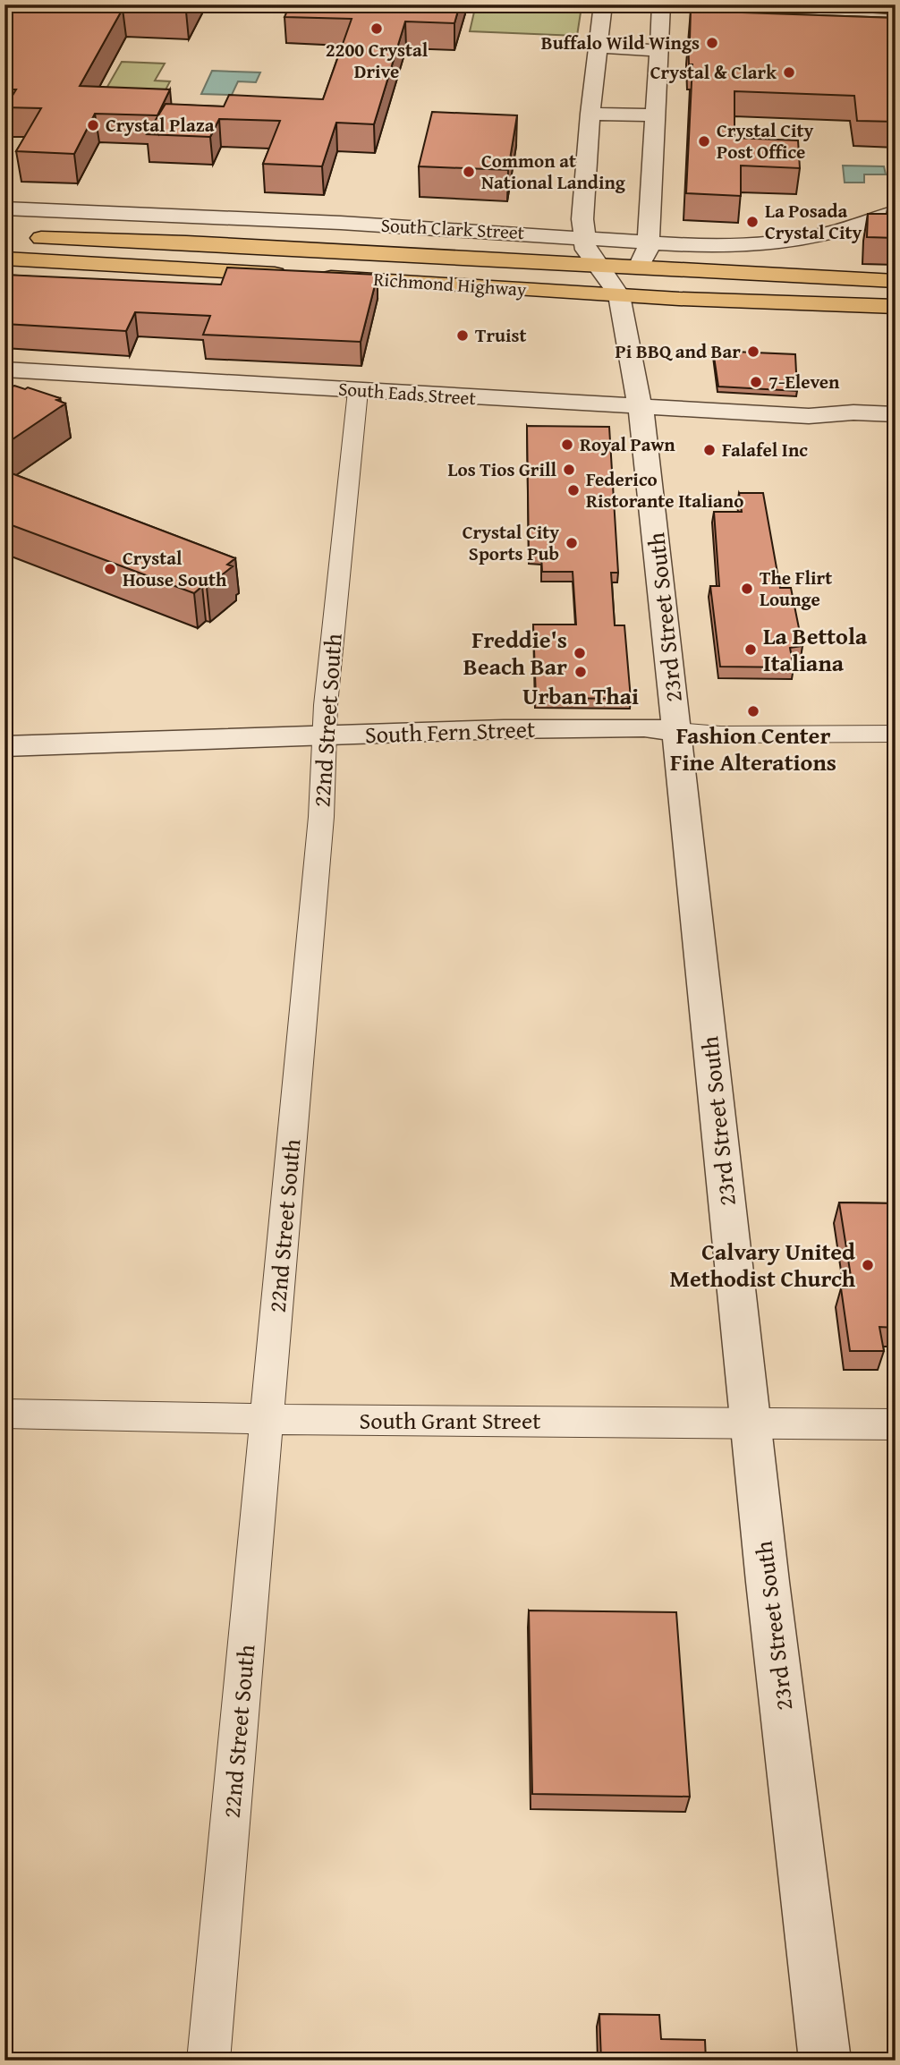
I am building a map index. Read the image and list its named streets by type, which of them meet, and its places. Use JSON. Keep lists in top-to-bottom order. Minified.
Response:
{"streets":{"highway":["Richmond Highway"],"street":["South Clark Street","South Eads Street","23rd Street South","22nd Street South","South Fern Street","South Grant Street"]},"crossings":[["South Clark Street","23rd Street South"],["Richmond Highway","23rd Street South"],["South Eads Street","23rd Street South"],["South Eads Street","22nd Street South"],["23rd Street South","South Fern Street"],["23rd Street South","South Grant Street"],["22nd Street South","South Fern Street"],["22nd Street South","South Grant Street"]],"places":["2200 Crystal Drive","Buffalo Wild Wings","Crystal & Clark","Crystal Plaza","Crystal City Post Office","Common at National Landing","La Posada Crystal City","Truist","Pi BBQ and Bar","7-Eleven","Royal Pawn","Falafel Inc","Los Tios Grill","Federico Ristorante Italiano","Crystal City Sports Pub","Crystal House South","The Flirt Lounge","La Bettola Italiana","Freddie's Beach Bar","Urban Thai","Fashion Center Fine Alterations","Calvary United Methodist Church"]}
